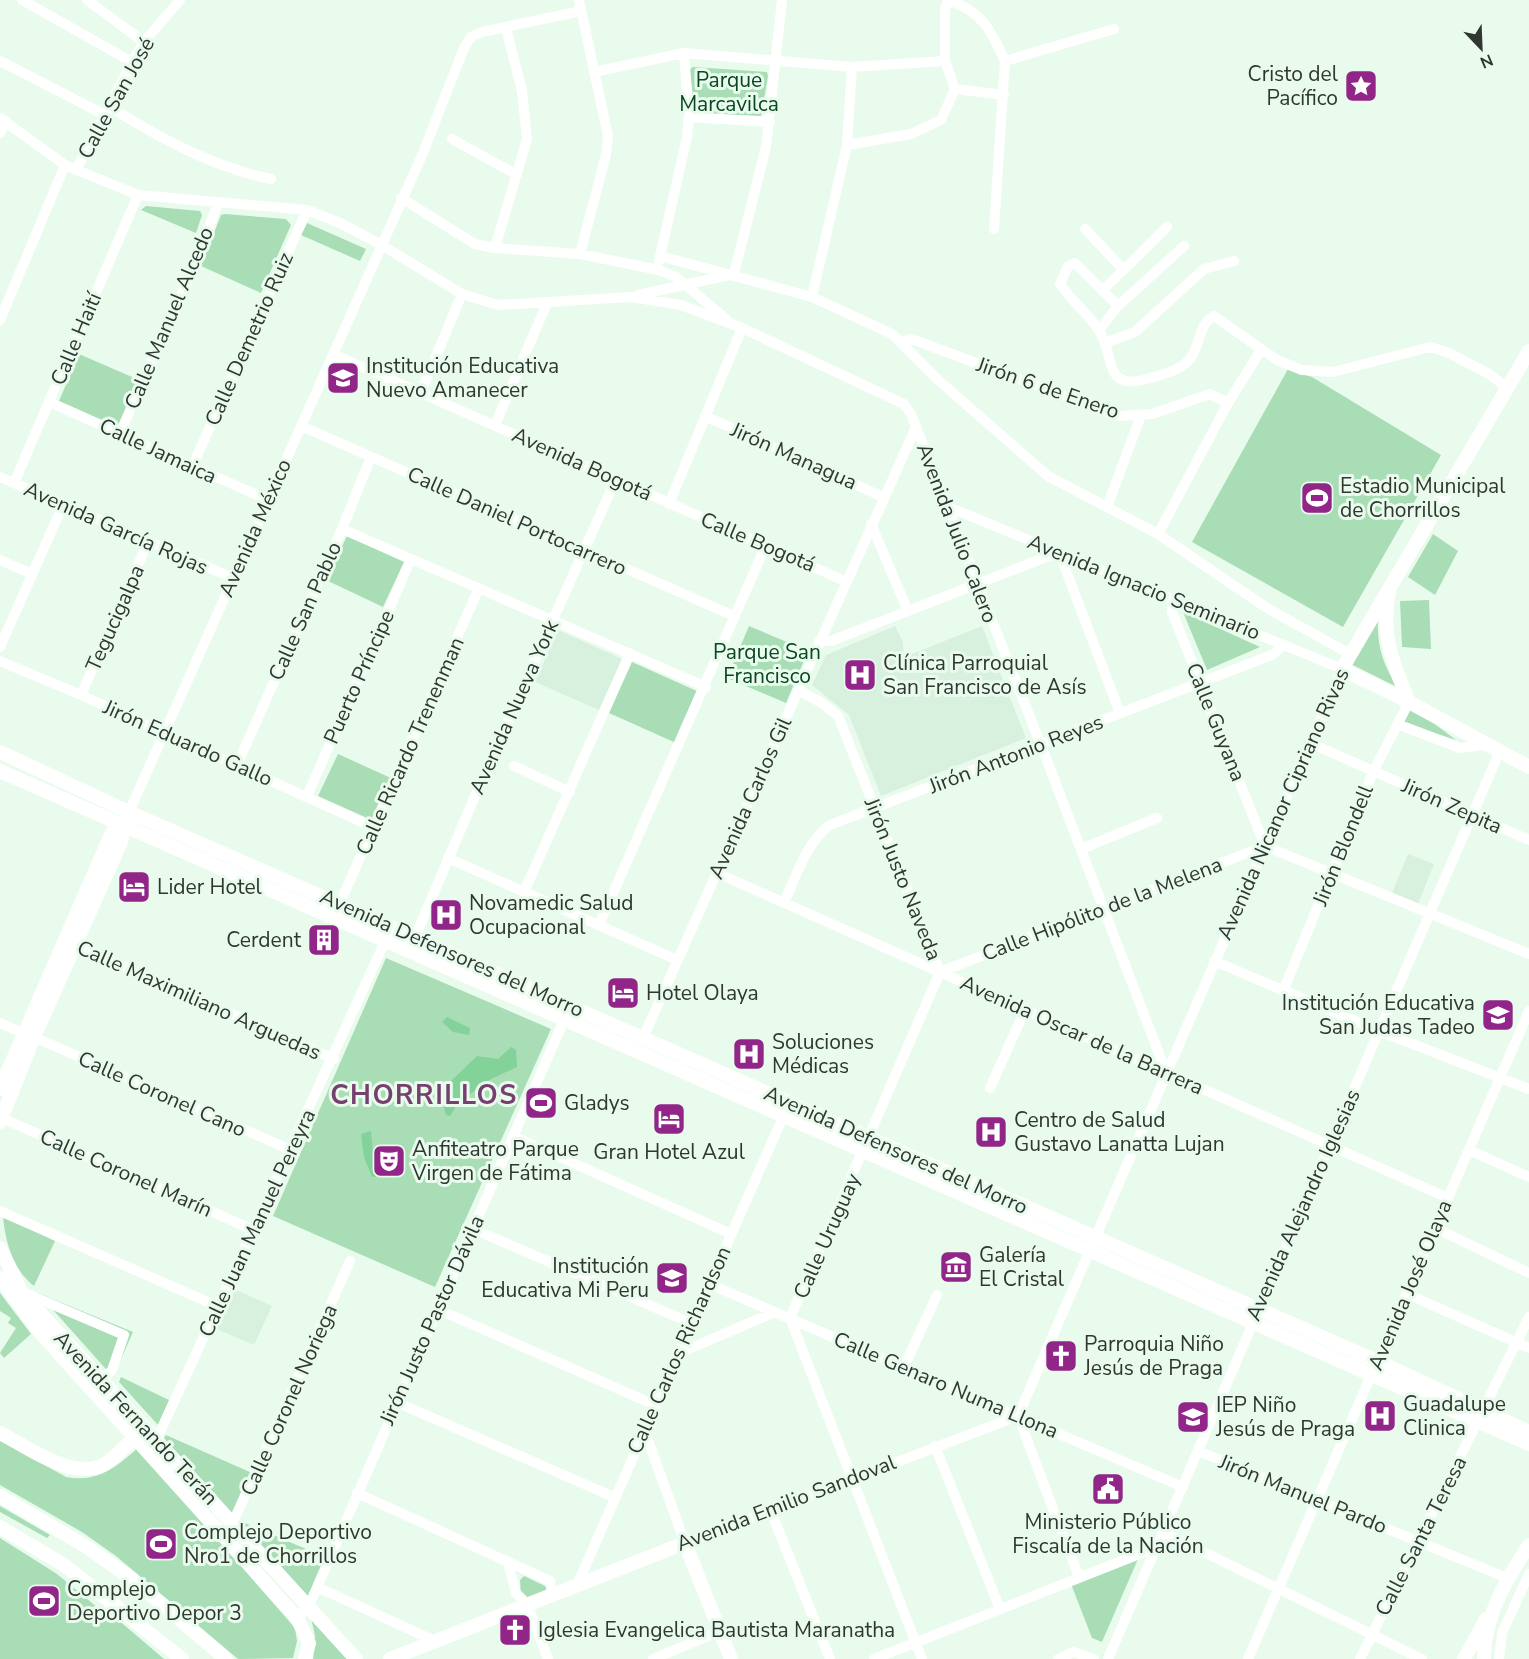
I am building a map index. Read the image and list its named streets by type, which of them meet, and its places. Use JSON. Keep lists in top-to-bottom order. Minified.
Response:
{"streets":{"main road":["Avenida Nicanor Cipriano Rivas","Avenida Defensores del Morro","Avenida Fernando Terán","Avenida Emilio Sandoval"],"street":["Calle San José","Calle Manuel Alcedo","Calle Haití","Calle Demetrio Ruiz","Jirón 6 de Enero","Calle Jamaica","Jirón Managua","Avenida Bogotá","Calle Daniel Portocarrero","Avenida García Rojas","Avenida México","Avenida Julio Calero","Calle Bogotá","Avenida Ignacio Seminario","Calle San Pablo","Tegucigalpa","Puerto Príncipe","Avenida Nueva York","Calle Guyana","Jirón Eduardo Gallo","Calle Ricardo Trenenman","Jirón Antonio Reyes","Avenida Carlos Gil","Jirón Zepita","Jirón Blondell","Jirón Justo Naveda","Calle Hipólito de la Melena","Calle Maximiliano Arguedas","Avenida Oscar de la Barrera","Calle Coronel Cano","Calle Coronel Marín","Avenida Alejandro Iglesias","Calle Juan Manuel Pereyra","Calle Uruguay","Avenida José Olaya","Jirón Justo Pastor Dávila","Calle Carlos Richardson","Calle Genaro Numa Llona","Calle Coronel Noriega","Jirón Manuel Pardo","Calle Santa Teresa"]},"crossings":[["Calle San José","Avenida Julio Calero"],["Calle Manuel Alcedo","Calle Jamaica"],["Calle Manuel Alcedo","Avenida Julio Calero"],["Calle Haití","Calle Jamaica"],["Calle Haití","Avenida García Rojas"],["Calle Haití","Avenida Julio Calero"],["Calle Demetrio Ruiz","Calle Jamaica"],["Calle Demetrio Ruiz","Avenida Julio Calero"],["Calle Jamaica","Avenida México"],["Jirón Managua","Avenida Carlos Gil"],["Avenida Bogotá","Calle Bogotá"],["Avenida Bogotá","Avenida Nueva York"],["Calle Daniel Portocarrero","Avenida México"],["Calle Daniel Portocarrero","Calle San Pablo"],["Calle Daniel Portocarrero","Avenida Nueva York"],["Avenida García Rojas","Avenida México"],["Avenida García Rojas","Tegucigalpa"],["Avenida México","Avenida Julio Calero"],["Avenida México","Jirón Eduardo Gallo"],["Avenida México","Avenida Defensores del Morro"],["Avenida Julio Calero","Avenida Ignacio Seminario"],["Avenida Julio Calero","Jirón Antonio Reyes"],["Avenida Julio Calero","Avenida Carlos Gil"],["Avenida Julio Calero","Avenida Nicanor Cipriano Rivas"],["Avenida Julio Calero","Calle Hipólito de la Melena"],["Avenida Julio Calero","Avenida Oscar de la Barrera"],["Calle Bogotá","Avenida Carlos Gil"],["Avenida Ignacio Seminario","Calle Guyana"],["Avenida Ignacio Seminario","Jirón Antonio Reyes"],["Avenida Ignacio Seminario","Avenida Nicanor Cipriano Rivas"],["Calle San Pablo","Jirón Eduardo Gallo"],["Tegucigalpa","Jirón Eduardo Gallo"],["Puerto Príncipe","Jirón Eduardo Gallo"],["Avenida Nueva York","Avenida Defensores del Morro"],["Calle Guyana","Jirón Antonio Reyes"],["Calle Guyana","Avenida Nicanor Cipriano Rivas"],["Calle Guyana","Calle Hipólito de la Melena"],["Jirón Eduardo Gallo","Calle Ricardo Trenenman"],["Calle Ricardo Trenenman","Avenida Defensores del Morro"],["Jirón Antonio Reyes","Jirón Justo Naveda"],["Jirón Antonio Reyes","Avenida Oscar de la Barrera"],["Avenida Carlos Gil","Jirón Justo Naveda"],["Avenida Carlos Gil","Avenida Defensores del Morro"],["Avenida Carlos Gil","Avenida Oscar de la Barrera"],["Avenida Nicanor Cipriano Rivas","Jirón Zepita"],["Avenida Nicanor Cipriano Rivas","Calle Hipólito de la Melena"],["Avenida Nicanor Cipriano Rivas","Avenida Defensores del Morro"],["Avenida Nicanor Cipriano Rivas","Avenida Oscar de la Barrera"],["Jirón Zepita","Jirón Blondell"],["Jirón Zepita","Avenida Alejandro Iglesias"],["Jirón Justo Naveda","Calle Hipólito de la Melena"],["Jirón Justo Naveda","Avenida Defensores del Morro"],["Jirón Justo Naveda","Avenida Oscar de la Barrera"],["Jirón Justo Naveda","Calle Uruguay"],["Calle Hipólito de la Melena","Avenida Oscar de la Barrera"],["Avenida Defensores del Morro","Avenida Alejandro Iglesias"],["Avenida Defensores del Morro","Calle Juan Manuel Pereyra"],["Avenida Defensores del Morro","Calle Uruguay"],["Avenida Defensores del Morro","Avenida José Olaya"],["Avenida Defensores del Morro","Jirón Justo Pastor Dávila"],["Avenida Defensores del Morro","Calle Carlos Richardson"],["Avenida Defensores del Morro","Calle Santa Teresa"],["Calle Maximiliano Arguedas","Calle Juan Manuel Pereyra"],["Avenida Oscar de la Barrera","Avenida Alejandro Iglesias"],["Avenida Oscar de la Barrera","Avenida José Olaya"],["Calle Coronel Cano","Calle Juan Manuel Pereyra"],["Calle Coronel Marín","Calle Juan Manuel Pereyra"],["Avenida Alejandro Iglesias","Calle Genaro Numa Llona"],["Avenida Alejandro Iglesias","Jirón Manuel Pardo"],["Calle Juan Manuel Pereyra","Avenida Fernando Terán"],["Calle Uruguay","Calle Genaro Numa Llona"],["Avenida José Olaya","Jirón Manuel Pardo"],["Jirón Justo Pastor Dávila","Avenida Fernando Terán"],["Calle Carlos Richardson","Calle Genaro Numa Llona"],["Calle Carlos Richardson","Avenida Emilio Sandoval"],["Calle Genaro Numa Llona","Avenida Emilio Sandoval"],["Calle Coronel Noriega","Avenida Fernando Terán"],["Jirón Manuel Pardo","Calle Santa Teresa"]],"districts":["CHORRILLOS"],"parks":["Parque Marcavilca","Parque San Francisco"],"places":{"place":["Cristo del Pacífico"],"school or university":["Institución Educativa Nuevo Amanecer","Institución Educativa San Judas Tadeo","Institución Educativa Mi Peru","IEP Niño Jesús de Praga"],"sports":["Estadio Municipal de Chorrillos","Gladys","Complejo Deportivo Nro1 de Chorrillos","Complejo Deportivo Depor 3"],"hospital":["Clínica Parroquial San Francisco de Asís","Novamedic Salud Ocupacional","Soluciones Médicas","Centro de Salud Gustavo Lanatta Lujan","Guadalupe Clinica"],"hotel":["Lider Hotel","Hotel Olaya","Gran Hotel Azul"],"building":["Cerdent"],"theatre":["Anfiteatro Parque Virgen de Fátima"],"museum":["Galería El Cristal"],"church":["Parroquia Niño Jesús de Praga","Iglesia Evangelica Bautista Maranatha"],"public building":["Ministerio Público Fiscalía de la Nación"]},"north":"bottom right"}
